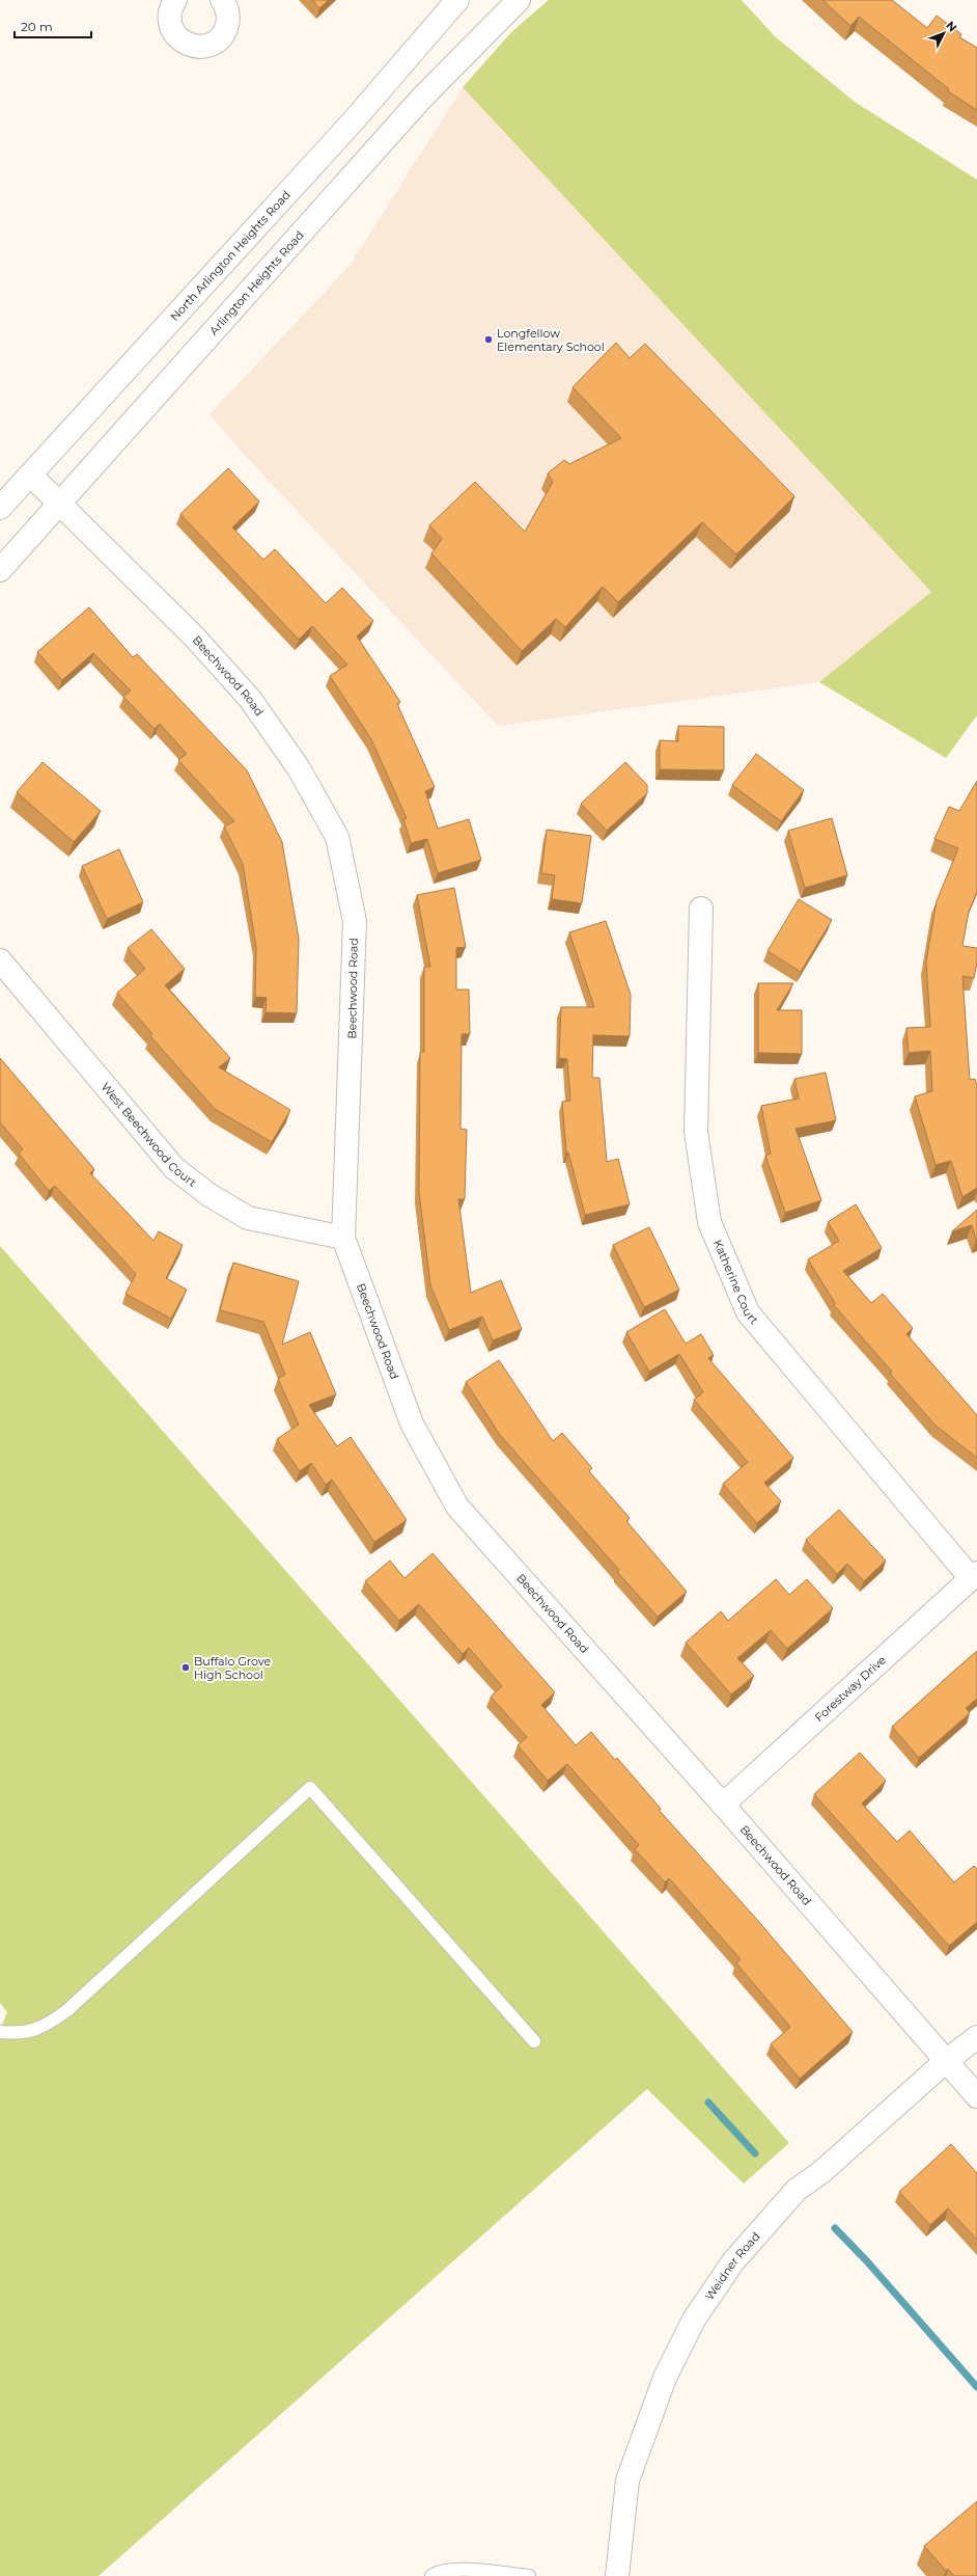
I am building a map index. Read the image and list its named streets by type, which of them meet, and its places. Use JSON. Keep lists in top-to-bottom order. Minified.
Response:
{"streets":{"street":["North Arlington Heights Road","Arlington Heights Road","Beechwood Road","West Beechwood Court","Katherine Court","Forestway Drive","Weidner Road"]},"crossings":[["North Arlington Heights Road","Beechwood Road"],["Arlington Heights Road","Beechwood Road"],["Beechwood Road","West Beechwood Court"],["Beechwood Road","Forestway Drive"],["Beechwood Road","Weidner Road"],["Katherine Court","Forestway Drive"]],"places":["Longfellow Elementary School","Buffalo Grove High School"],"scale_bar":"20 m","north":"top right"}
